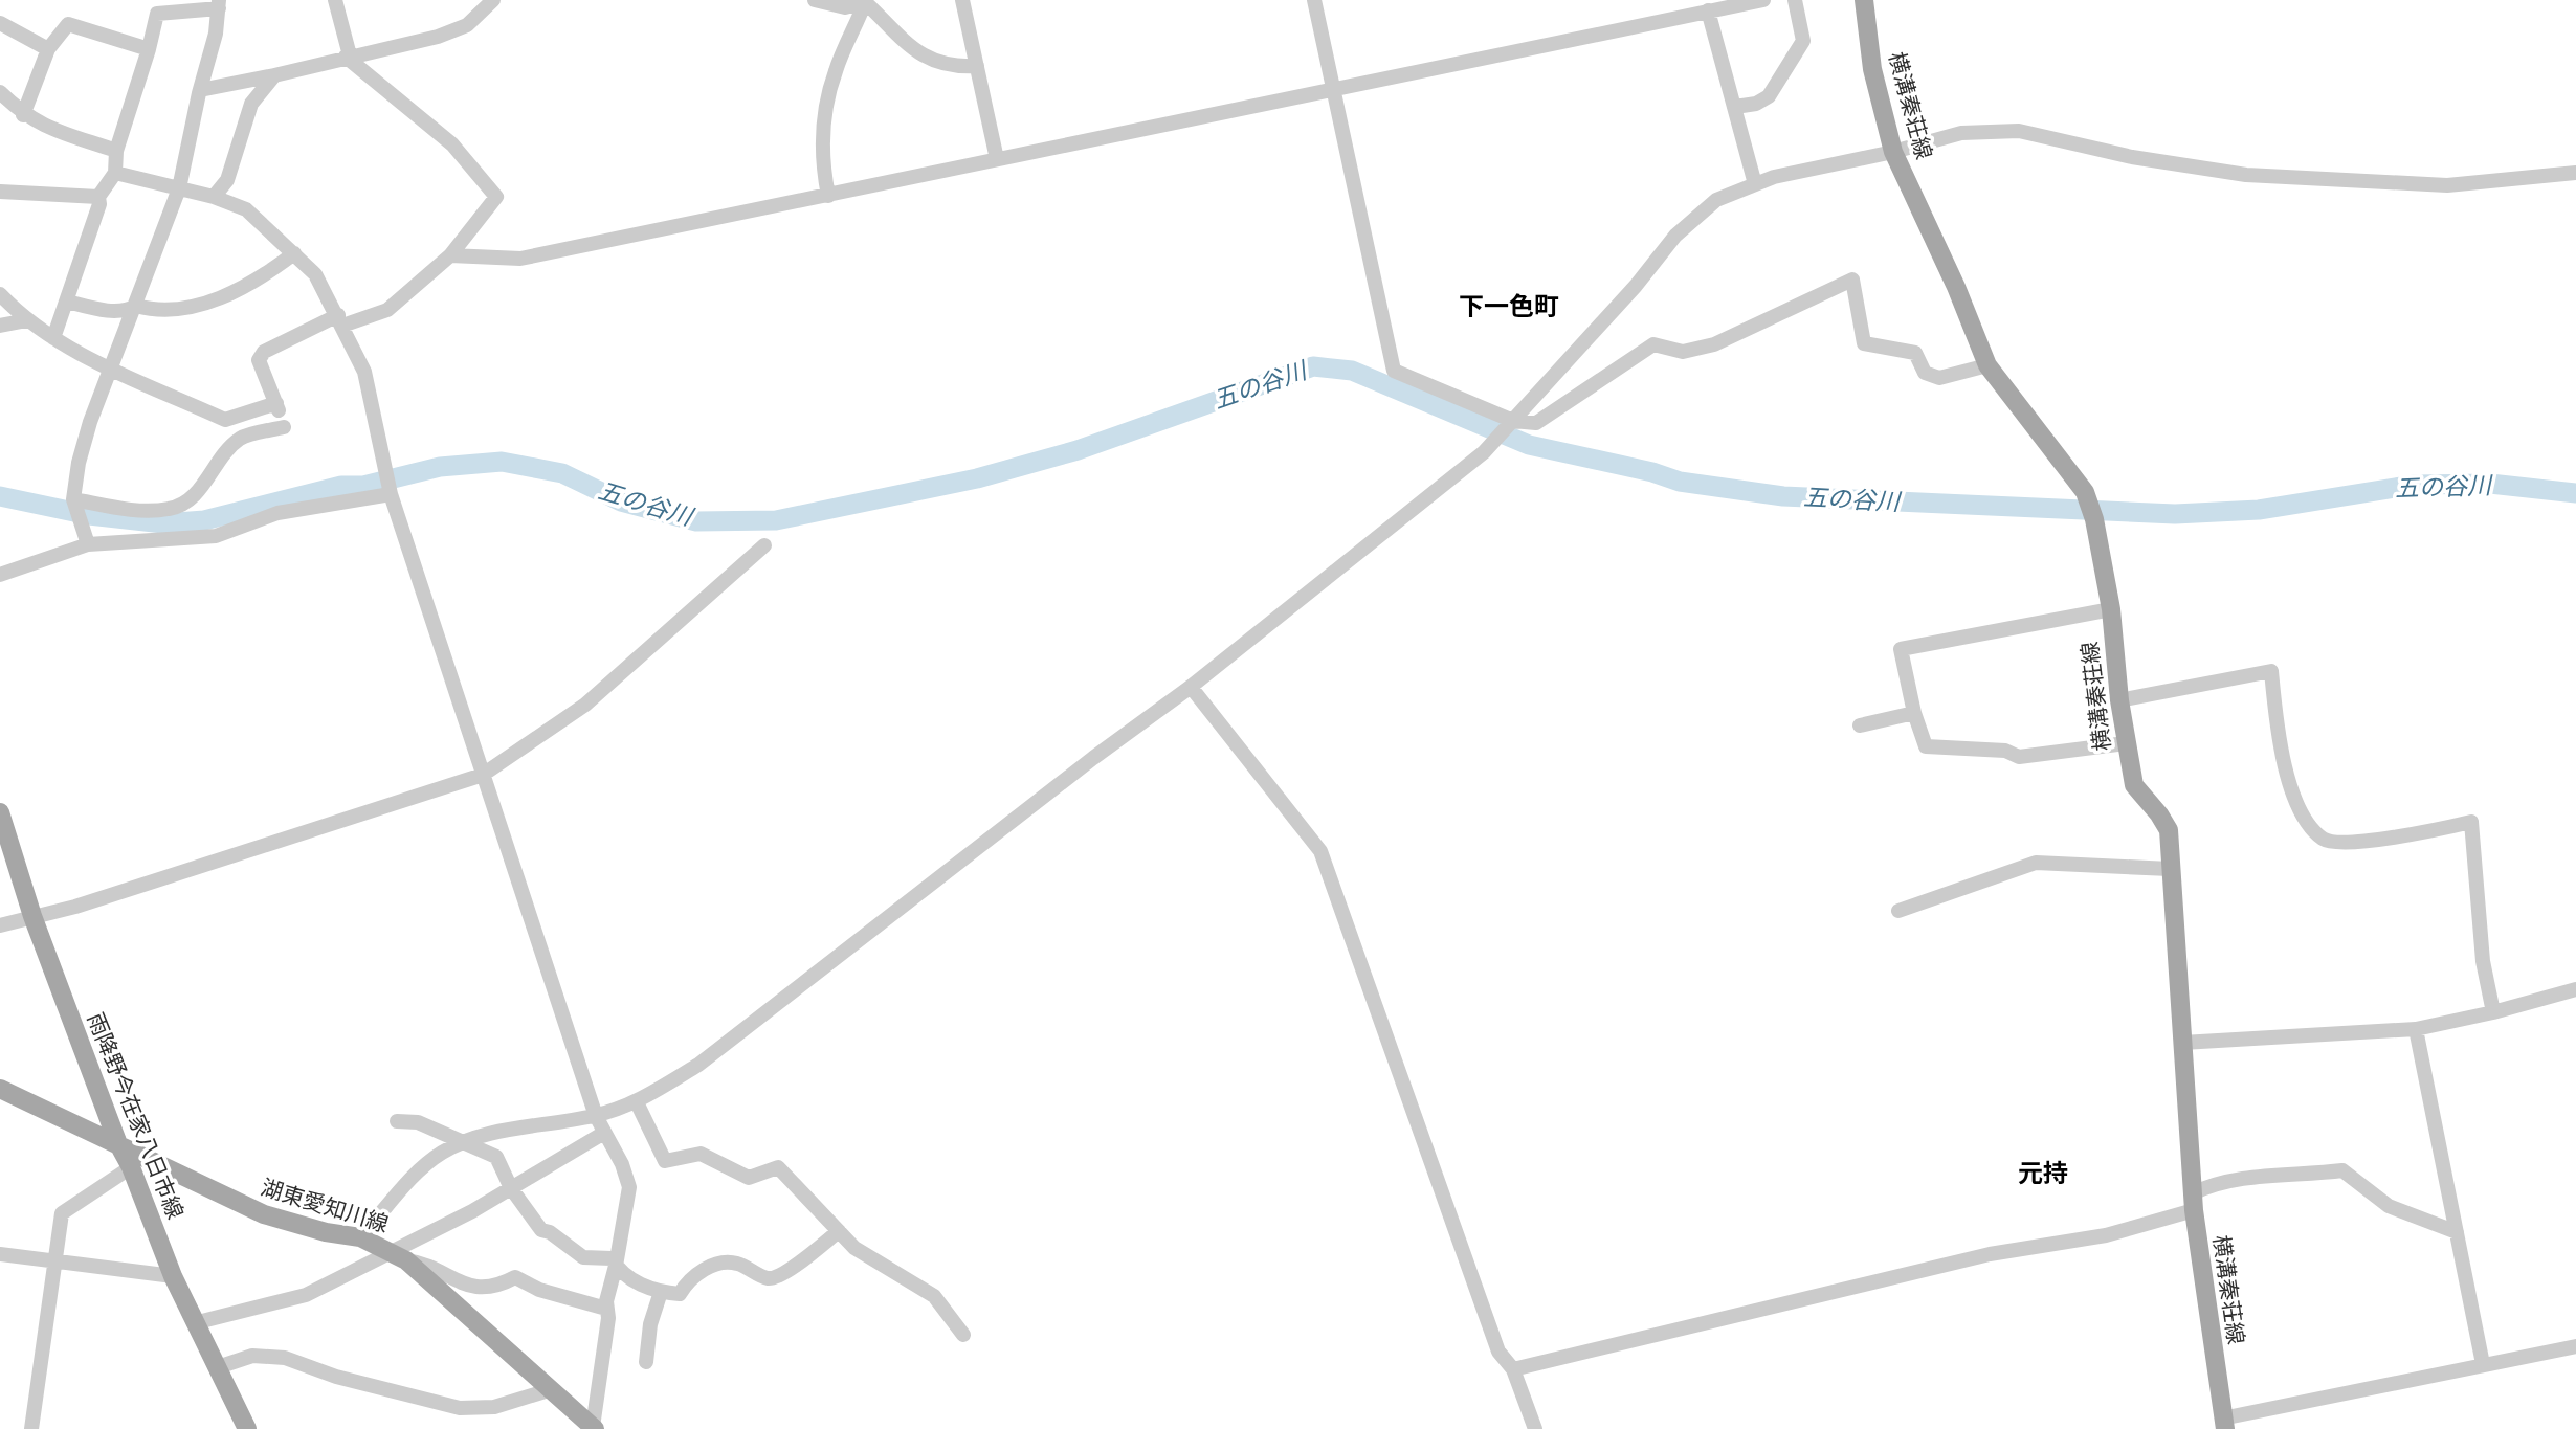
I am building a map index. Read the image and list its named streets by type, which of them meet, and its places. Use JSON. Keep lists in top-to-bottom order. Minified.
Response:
{"streets":{"main road":["横溝秦荘線","雨降野今在家八日市線","湖東愛知川線"]},"crossings":[["雨降野今在家八日市線","湖東愛知川線"]],"districts":["下一色町","元持"],"water":["五の谷川"]}
